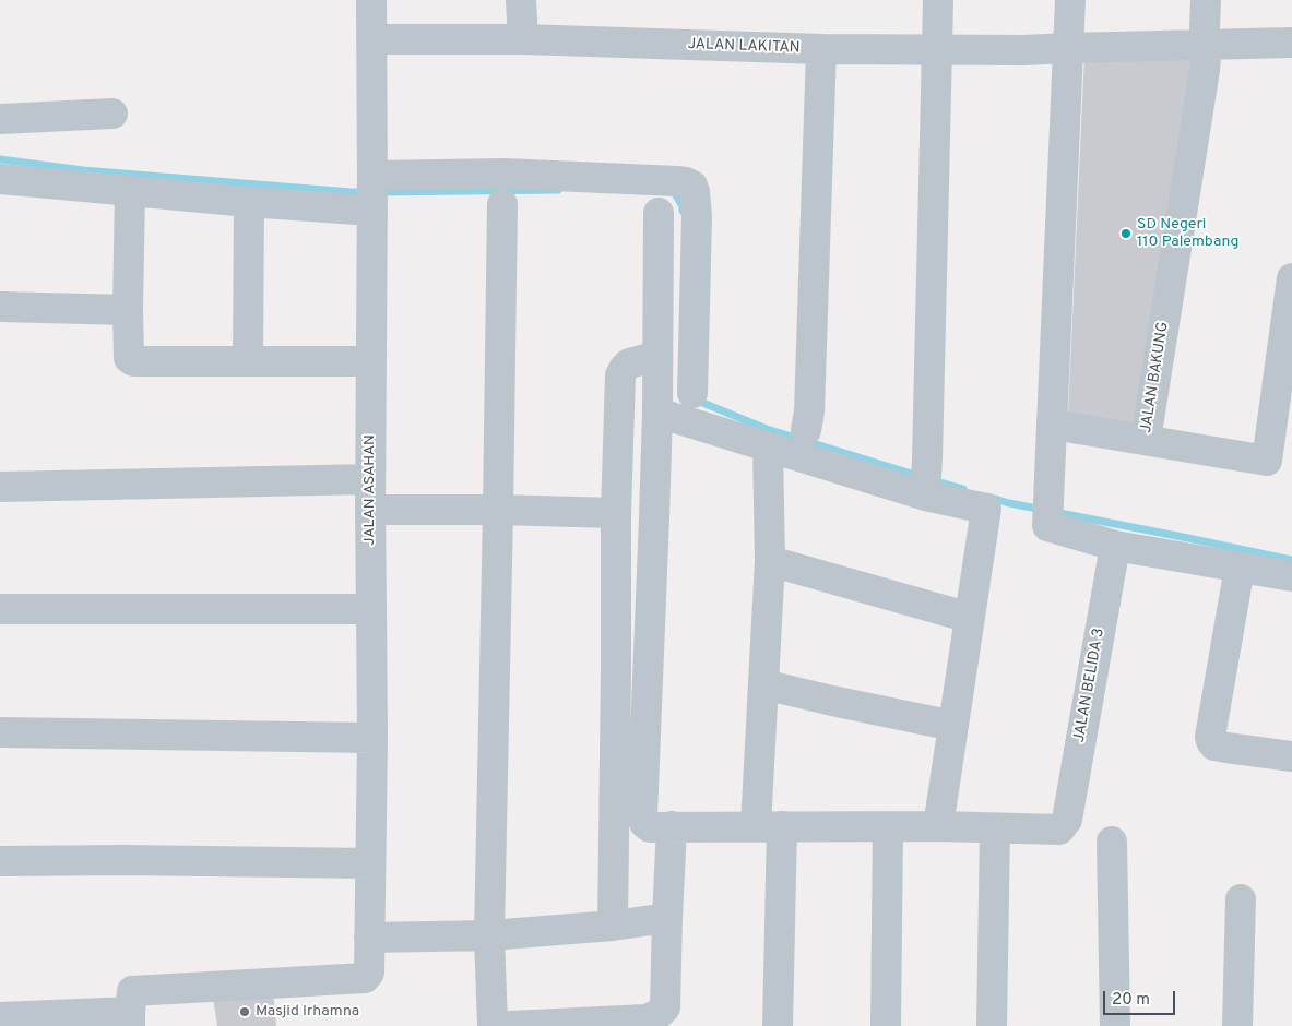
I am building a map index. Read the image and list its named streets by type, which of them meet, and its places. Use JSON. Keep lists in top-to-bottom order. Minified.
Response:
{"streets":{"street":["JALAN LAKITAN","JALAN BAKUNG","JALAN ASAHAN","JALAN BELIDA 3"]},"crossings":[["JALAN LAKITAN","JALAN BAKUNG"],["JALAN LAKITAN","JALAN ASAHAN"]],"places":["SD Negeri 110 Palembang","Masjid Irhamna"],"scale_bar":"20 m"}
